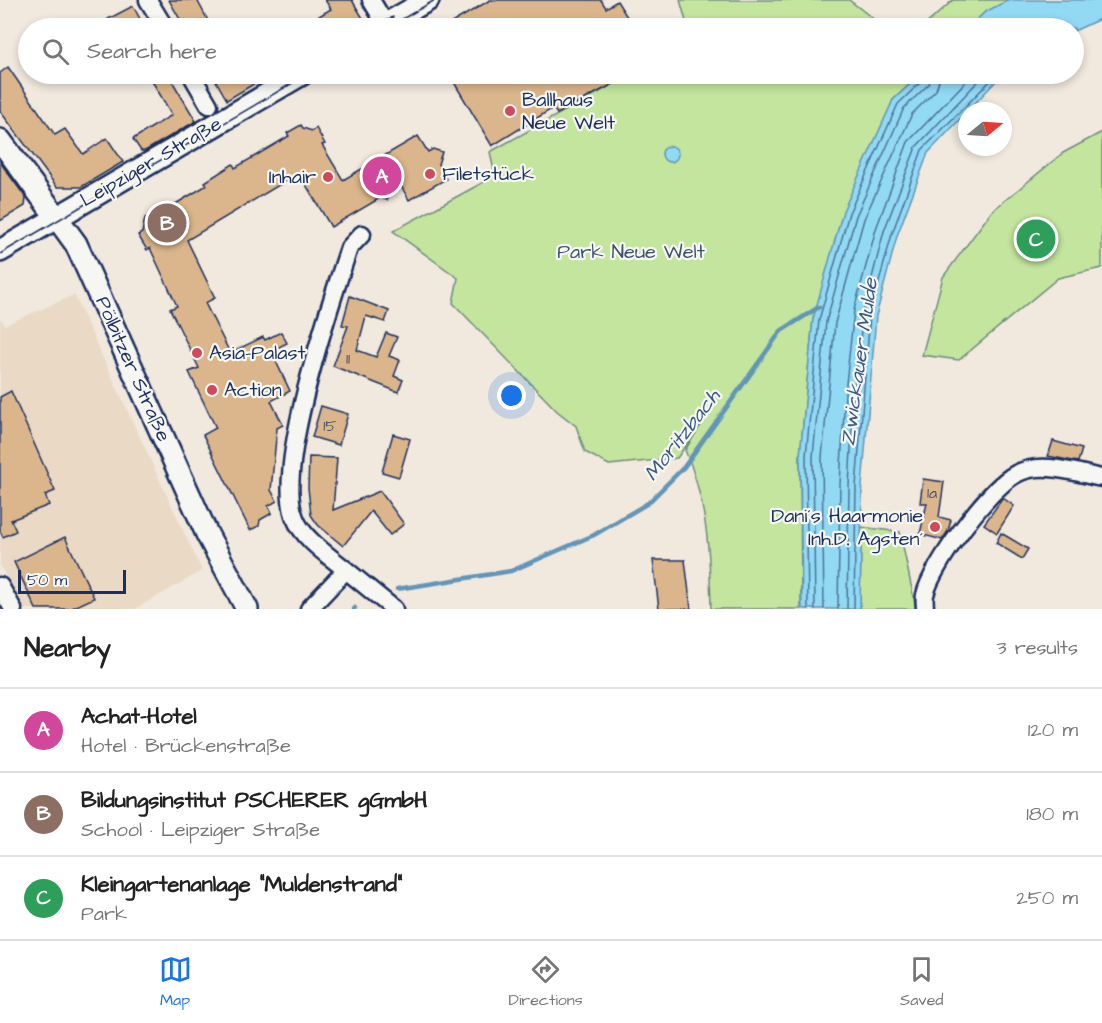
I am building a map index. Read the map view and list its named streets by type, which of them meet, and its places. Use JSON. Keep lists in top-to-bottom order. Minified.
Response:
{"streets":{"street":["Leipziger Straße","Pölbitzer Straße"]},"crossings":[["Leipziger Straße","Pölbitzer Straße"]],"water":["Zwickauer Mulde","Moritzbach"],"parks":["Park Neue Welt"],"places":["Ballhaus Neue Welt","Filetstück","Inhair","Asia-Palast","Action","Dani´s Haarmonie Inh.D. Agsten´"],"house_numbers":["11","15","1a"],"scale_bar":"50 m","north":"right","page":{"search":"Search here","pins":["A","B","C"],"scale":"50 m","heading":["Nearby","3 results"],"list":[{"mark":"A","name":"Achat-Hotel","note":"Hotel · Brückenstraße","value":"120 m"},{"mark":"B","name":"Bildungsinstitut PSCHERER gGmbH","note":"School · Leipziger Straße","value":"180 m"},{"mark":"C","name":"Kleingartenanlage \"Muldenstrand\"","note":"Park","value":"250 m"}],"nav":["Map","Directions","Saved"]}}
